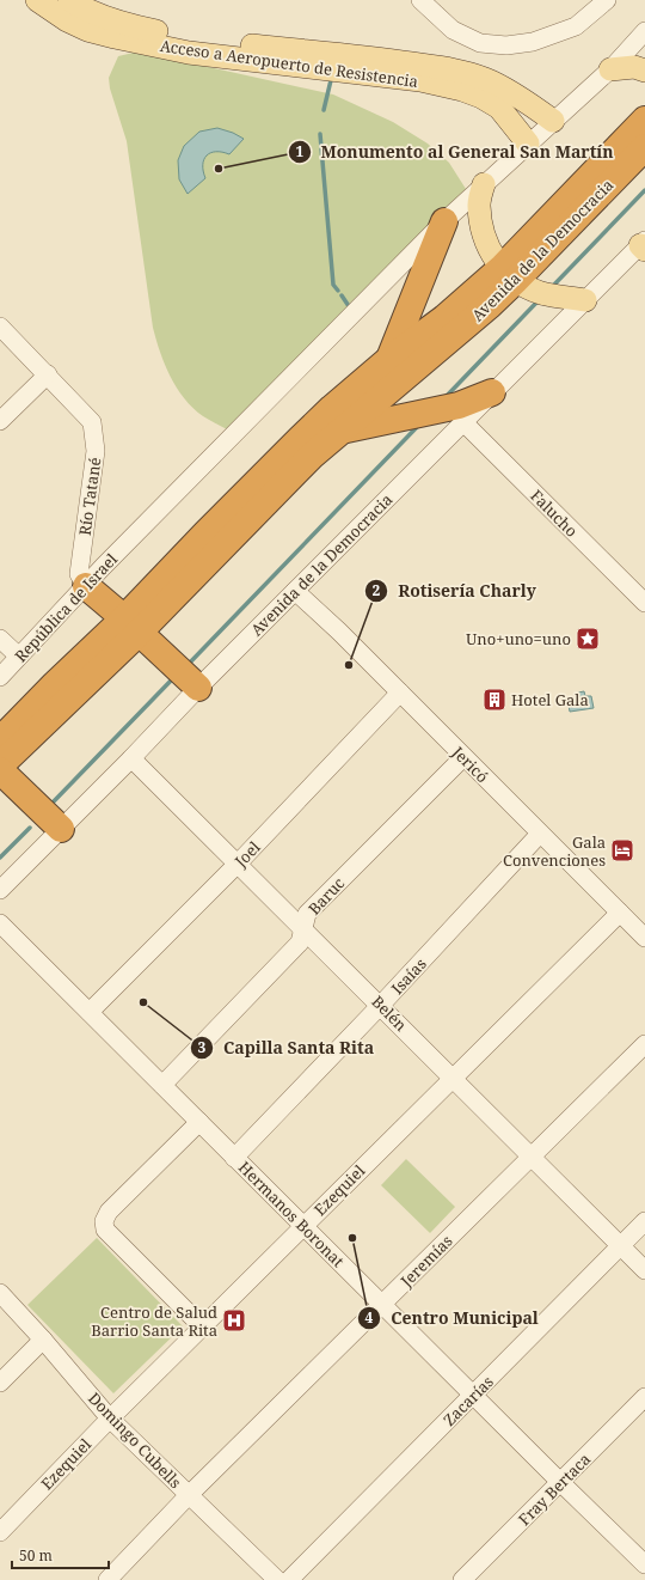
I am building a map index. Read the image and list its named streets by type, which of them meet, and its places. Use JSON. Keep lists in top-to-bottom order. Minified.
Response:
{"streets":{"highway":["Avenida de la Democracia"],"main road":["Acceso a Aeropuerto de Resistencia"],"street":["Río Tatané","Falucho","República de Israel","Jericó","Joel","Baruc","Isaías","Belén","Ezequiel","Hermanos Boronat","Jeremías","Zacarías","Domingo Cubells","Fray Bertaca"]},"crossings":[["Avenida de la Democracia","Falucho"],["Avenida de la Democracia","Jericó"],["Avenida de la Democracia","Belén"],["Río Tatané","República de Israel"],["Jericó","Joel"],["Jericó","Baruc"],["Jericó","Isaías"],["Jericó","Ezequiel"],["Joel","Belén"],["Joel","Hermanos Boronat"],["Baruc","Belén"],["Baruc","Hermanos Boronat"],["Isaías","Belén"],["Isaías","Hermanos Boronat"],["Belén","Ezequiel"],["Belén","Jeremías"],["Belén","Zacarías"],["Ezequiel","Hermanos Boronat"],["Ezequiel","Domingo Cubells"],["Hermanos Boronat","Jeremías"],["Hermanos Boronat","Zacarías"],["Hermanos Boronat","Fray Bertaca"],["Jeremías","Domingo Cubells"]],"places":{"other":["Monumento al General San Martín","Rotisería Charly","Capilla Santa Rita","Centro Municipal"],"place":["Uno+uno=uno"],"building":["Hotel Gala"],"hotel":["Gala Convenciones"],"hospital":["Centro de Salud Barrio Santa Rita"]},"scale_bar":"50 m"}
